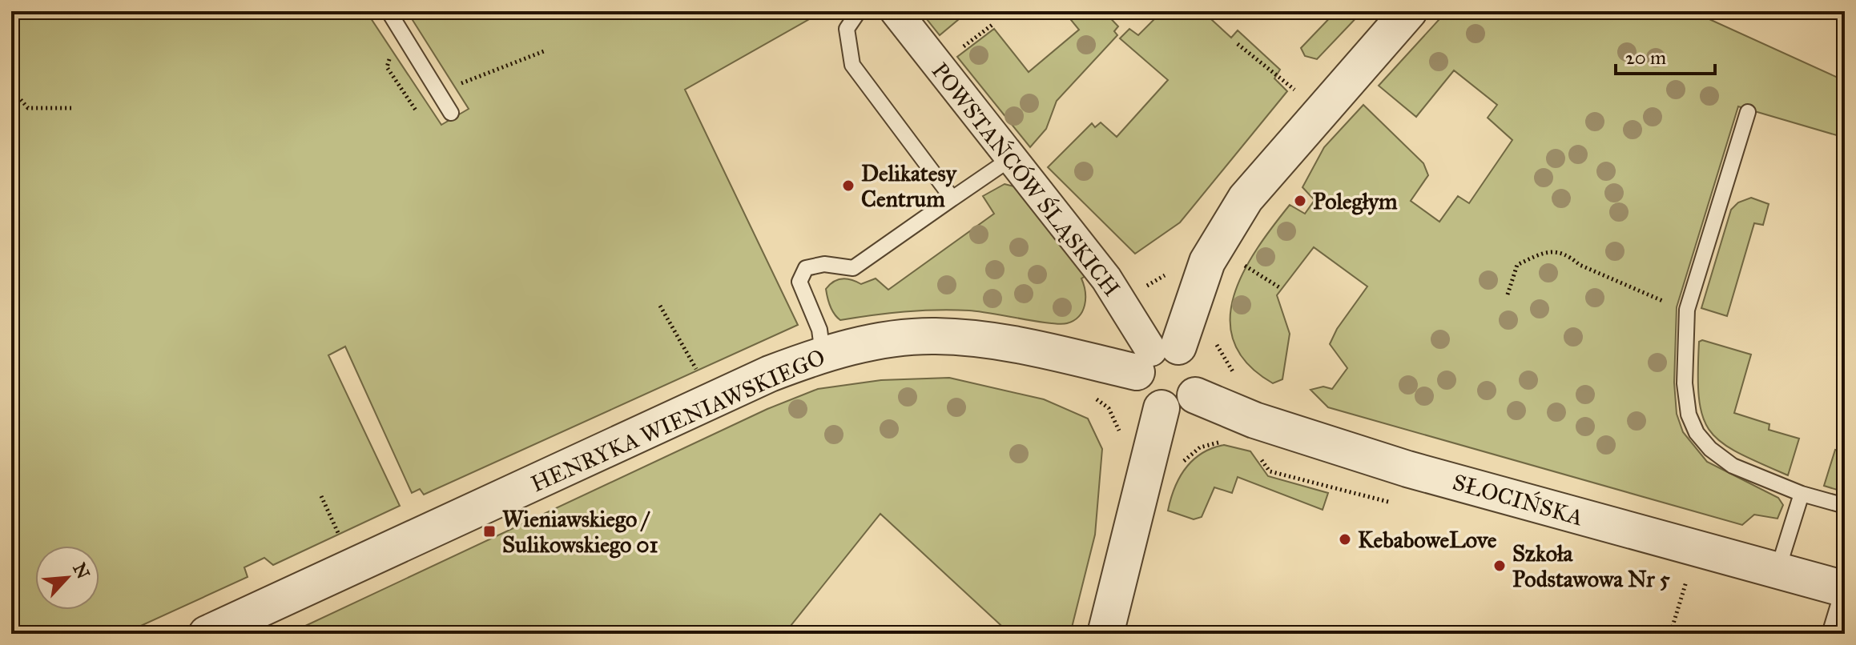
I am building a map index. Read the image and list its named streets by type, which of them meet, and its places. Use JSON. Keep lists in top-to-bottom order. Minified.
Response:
{"streets":{"street":["POWSTAŃCÓW ŚLĄSKICH","HENRYKA WIENIAWSKIEGO","SŁOCIŃSKA"]},"crossings":[["POWSTAŃCÓW ŚLĄSKICH","HENRYKA WIENIAWSKIEGO"],["POWSTAŃCÓW ŚLĄSKICH","SŁOCIŃSKA"],["HENRYKA WIENIAWSKIEGO","SŁOCIŃSKA"]],"places":{"other":["Delikatesy Centrum","Poległym","KebaboweLove","Szkoła Podstawowa Nr 5"],"transit":["Wieniawskiego / Sulikowskiego 01"]},"scale_bar":"20 m","north":"top right"}
